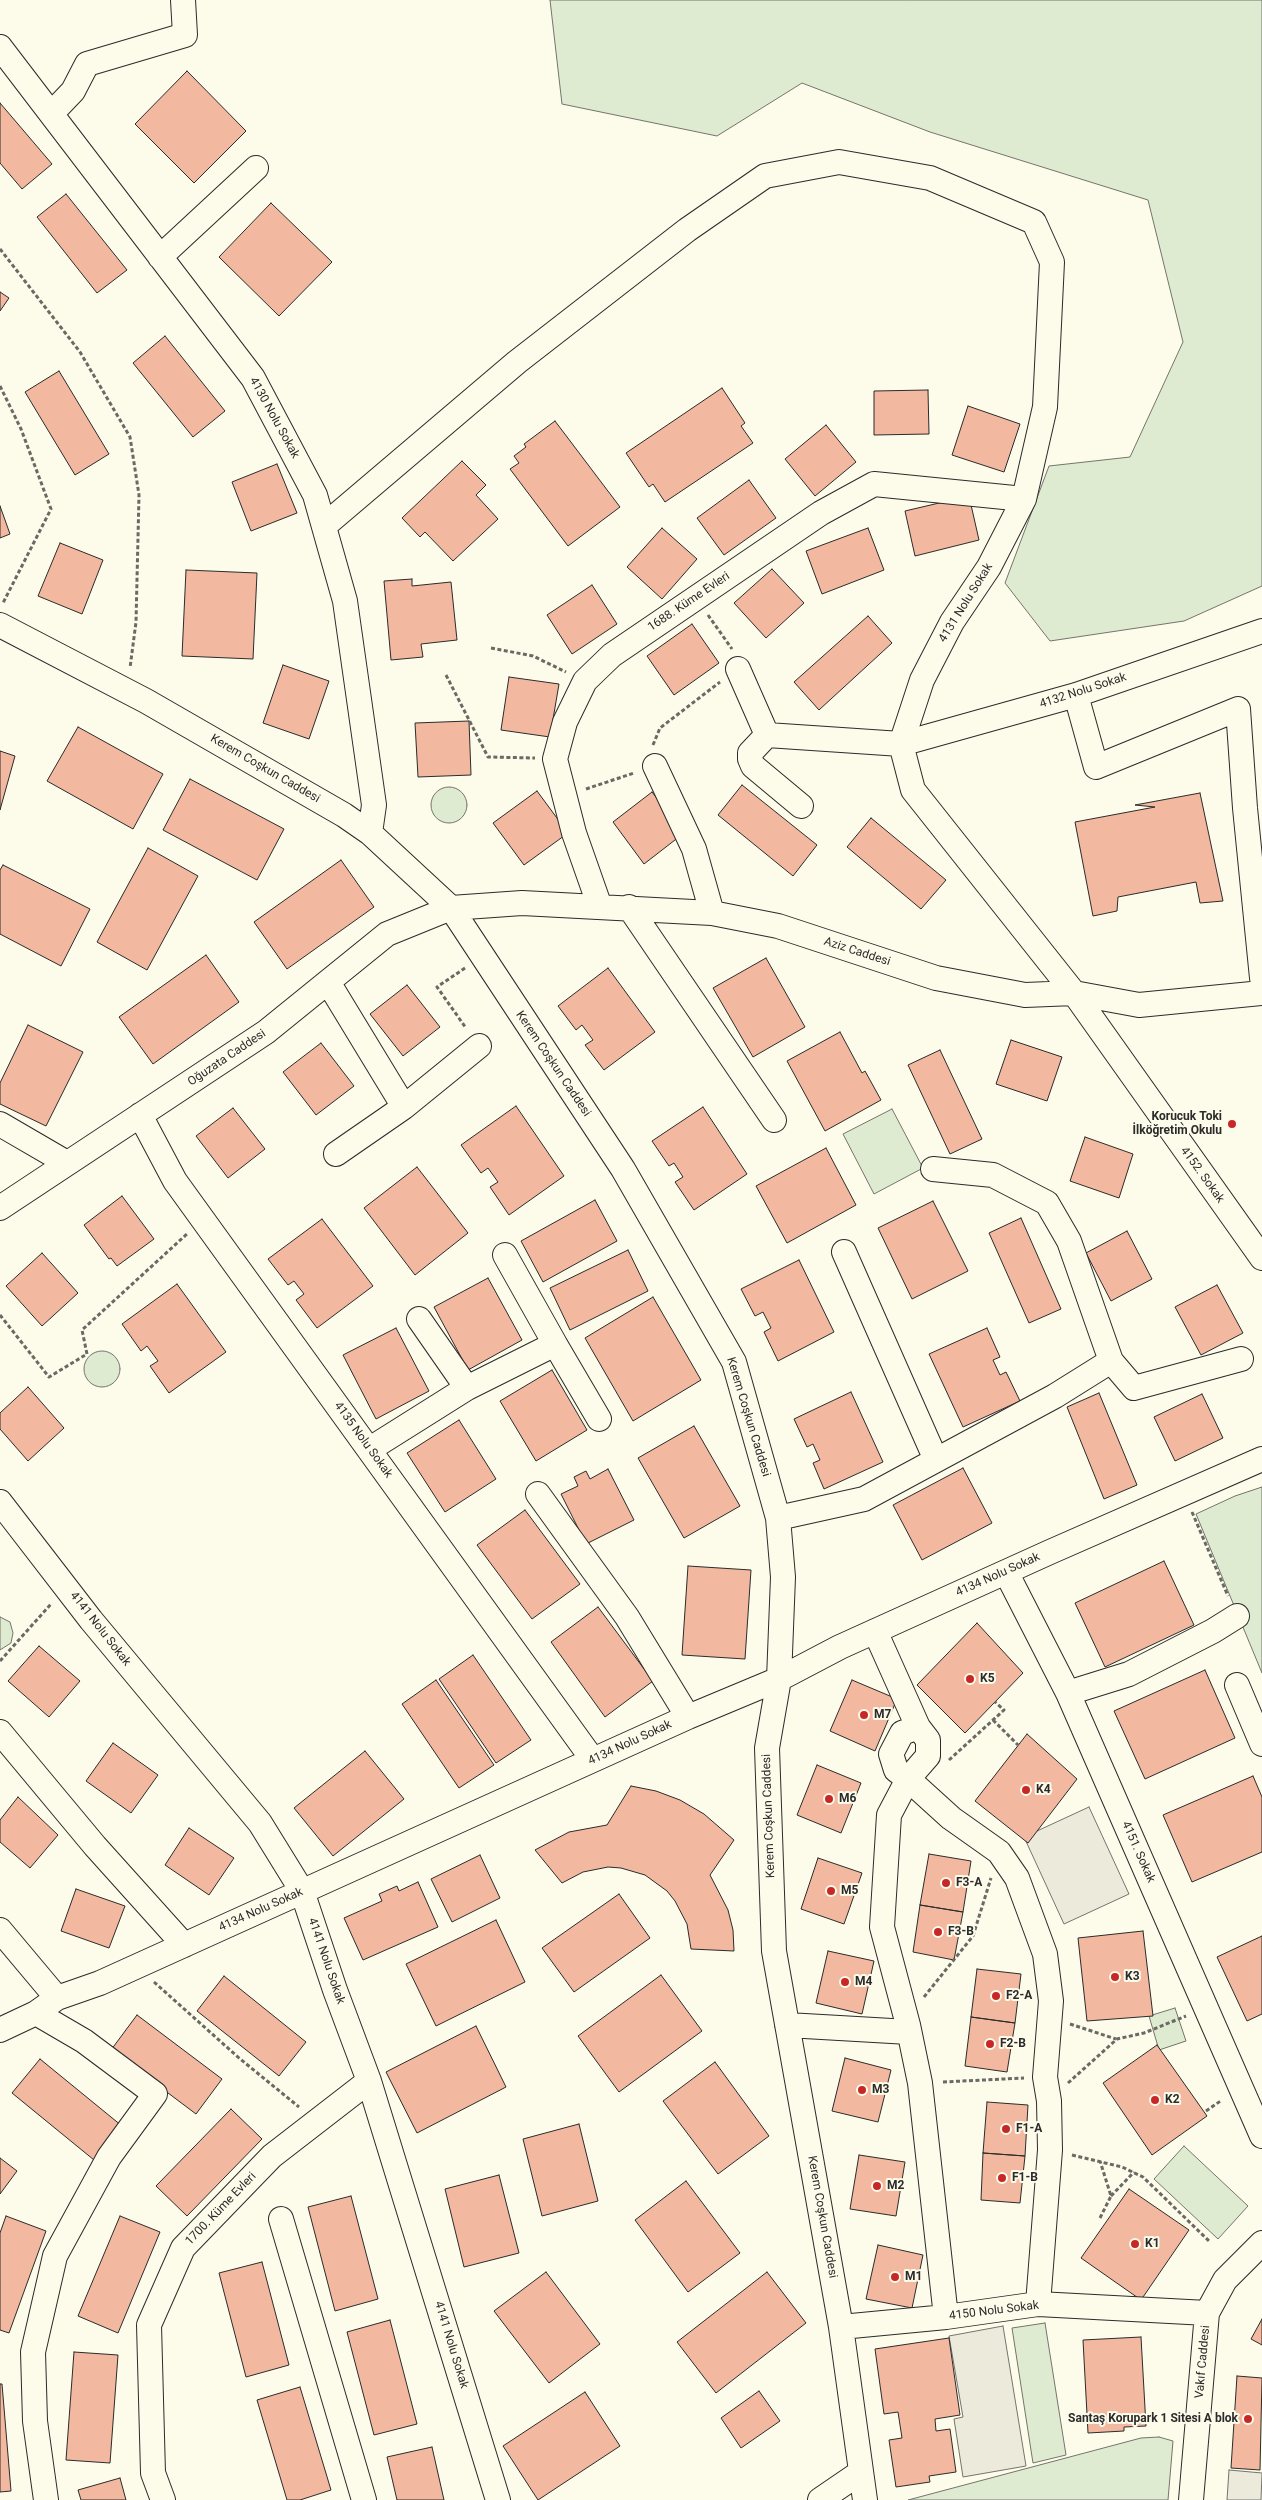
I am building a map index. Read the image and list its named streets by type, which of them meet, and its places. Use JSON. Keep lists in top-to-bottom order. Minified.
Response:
{"streets":{"street":["4130 Nolu Sokak","1688. Küme Evleri","4131 Nolu Sokak","4132 Nolu Sokak","Kerem Coşkun Caddesi","Aziz Caddesi","Oğuzata Caddesi","4152. Sokak","4135 Nolu Sokak","4134 Nolu Sokak","4141 Nolu Sokak","4151. Sokak","1700. Küme Evleri","4150 Nolu Sokak","Vakıf Caddesi"]},"crossings":[["4130 Nolu Sokak","4131 Nolu Sokak"],["4130 Nolu Sokak","Kerem Coşkun Caddesi"],["1688. Küme Evleri","4131 Nolu Sokak"],["1688. Küme Evleri","Aziz Caddesi"],["4131 Nolu Sokak","4132 Nolu Sokak"],["Kerem Coşkun Caddesi","Aziz Caddesi"],["Kerem Coşkun Caddesi","Oğuzata Caddesi"],["Kerem Coşkun Caddesi","4134 Nolu Sokak"],["Kerem Coşkun Caddesi","4150 Nolu Sokak"],["Aziz Caddesi","Oğuzata Caddesi"],["Aziz Caddesi","4152. Sokak"],["Oğuzata Caddesi","4135 Nolu Sokak"],["4135 Nolu Sokak","4134 Nolu Sokak"],["4134 Nolu Sokak","4141 Nolu Sokak"],["4134 Nolu Sokak","4151. Sokak"],["4141 Nolu Sokak","1700. Küme Evleri"],["4150 Nolu Sokak","Vakıf Caddesi"]],"places":["Korucuk Toki İlköğretim Okulu","K5","M7","K4","M6","F3-A","M5","F3-B","K3","M4","F2-A","F2-B","M3","K2","F1-A","F1-B","M2","K1","M1","Santaş Korupark 1 Sitesi A blok"]}
